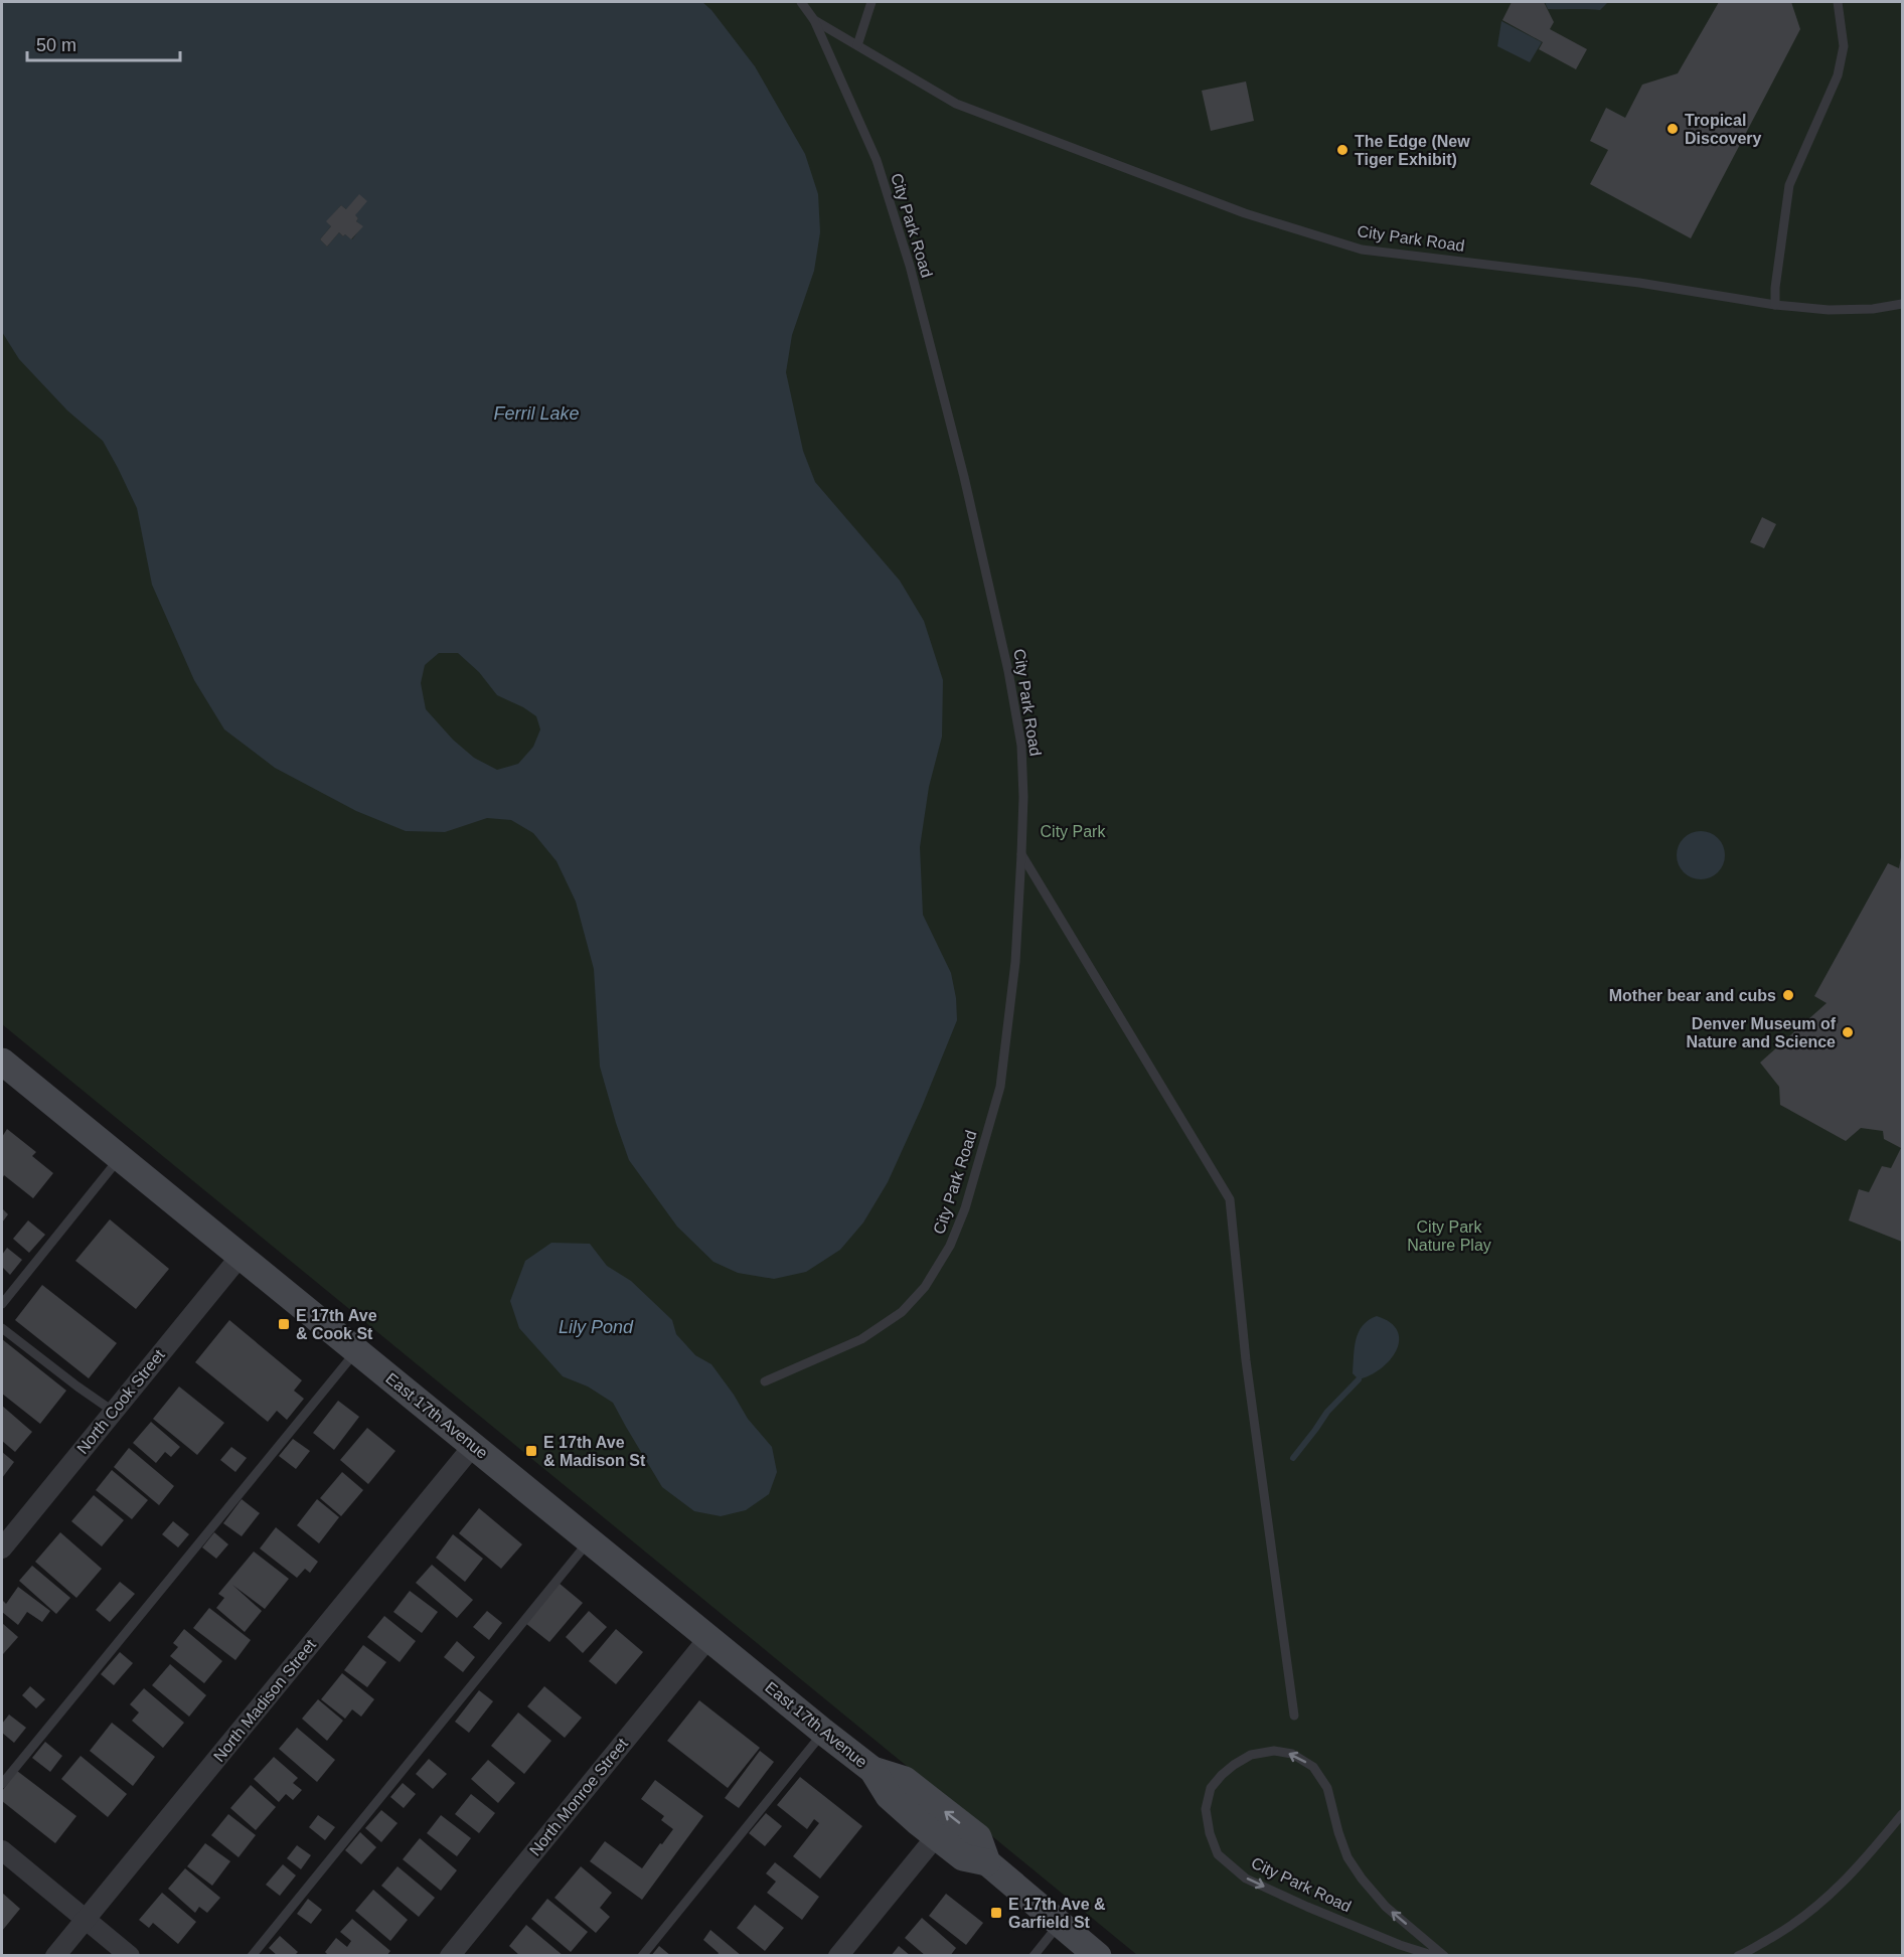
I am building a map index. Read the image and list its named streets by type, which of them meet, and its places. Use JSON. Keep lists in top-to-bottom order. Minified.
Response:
{"streets":{"main road":["East 17th Avenue"],"street":["North Cook Street","North Madison Street","North Monroe Street"],"lane":["City Park Road"]},"crossings":[["North Cook Street","East 17th Avenue"],["East 17th Avenue","North Madison Street"],["East 17th Avenue","North Monroe Street"]],"water":["Ferril Lake","Lily Pond"],"parks":["City Park","City Park Nature Play"],"places":{"other":["Tropical Discovery","The Edge (New Tiger Exhibit)","Mother bear and cubs","Denver Museum of Nature and Science"],"transit":["E 17th Ave & Cook St","E 17th Ave & Madison St","E 17th Ave & Garfield St"]},"scale_bar":"50 m"}
